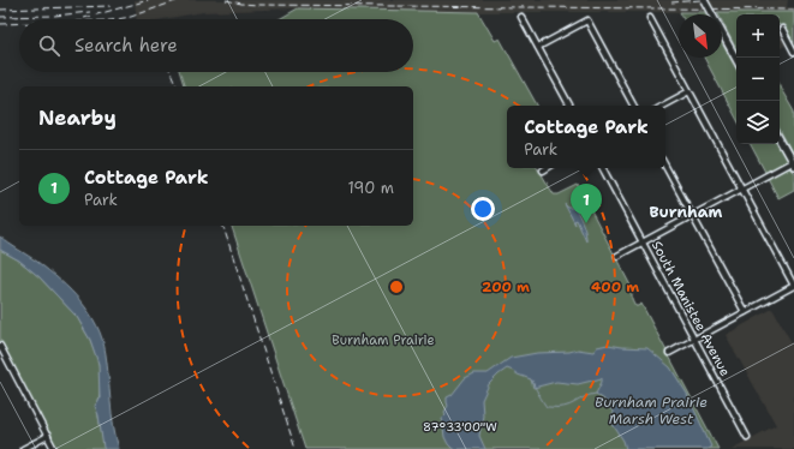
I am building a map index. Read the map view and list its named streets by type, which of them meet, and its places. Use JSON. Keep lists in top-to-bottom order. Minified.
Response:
{"streets":{"street":["South Manistee Avenue"]},"districts":["Burnham"],"water":["Burnham Prairie Marsh West"],"parks":["Burnham Prairie"],"north":"bottom right","page":{"map_buttons":["+","−"],"search":"Search here","heading":"Nearby","popup":["Cottage Park","Park"],"list":[{"mark":"1","name":"Cottage Park","note":"Park","value":"190 m"}],"pins":"1"},"coordinates":["87°33'00\"W"],"rings":["200 m","400 m"]}
